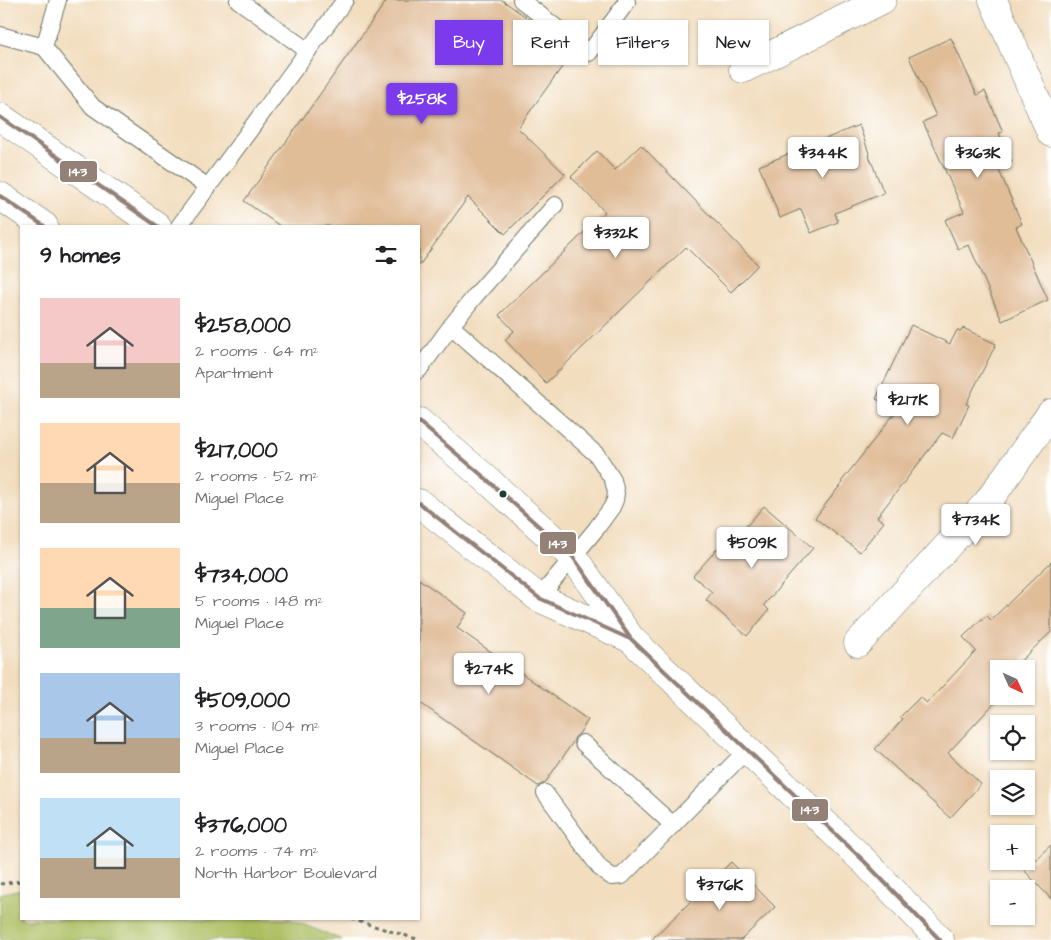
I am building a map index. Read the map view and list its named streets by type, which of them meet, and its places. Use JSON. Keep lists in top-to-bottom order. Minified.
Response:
{"lines":["transit line 143"],"north":"bottom right","page":{"chip":["Buy","Rent","Filters","New"],"price":["$258K","$344K","$363K","$332K","$217K","$734K","$509K","$274K","$376K"],"heading":"9 homes","list":[{"name":"$258,000","note":"2 rooms · 64 m² · Apartment"},{"name":"$217,000","note":"2 rooms · 52 m² · Miguel Place"},{"name":"$734,000","note":"5 rooms · 148 m² · Miguel Place"},{"name":"$509,000","note":"3 rooms · 104 m² · Miguel Place"},{"name":"$376,000","note":"2 rooms · 74 m² · North Harbor Boulevard"}],"map_buttons":["+","−"]}}
